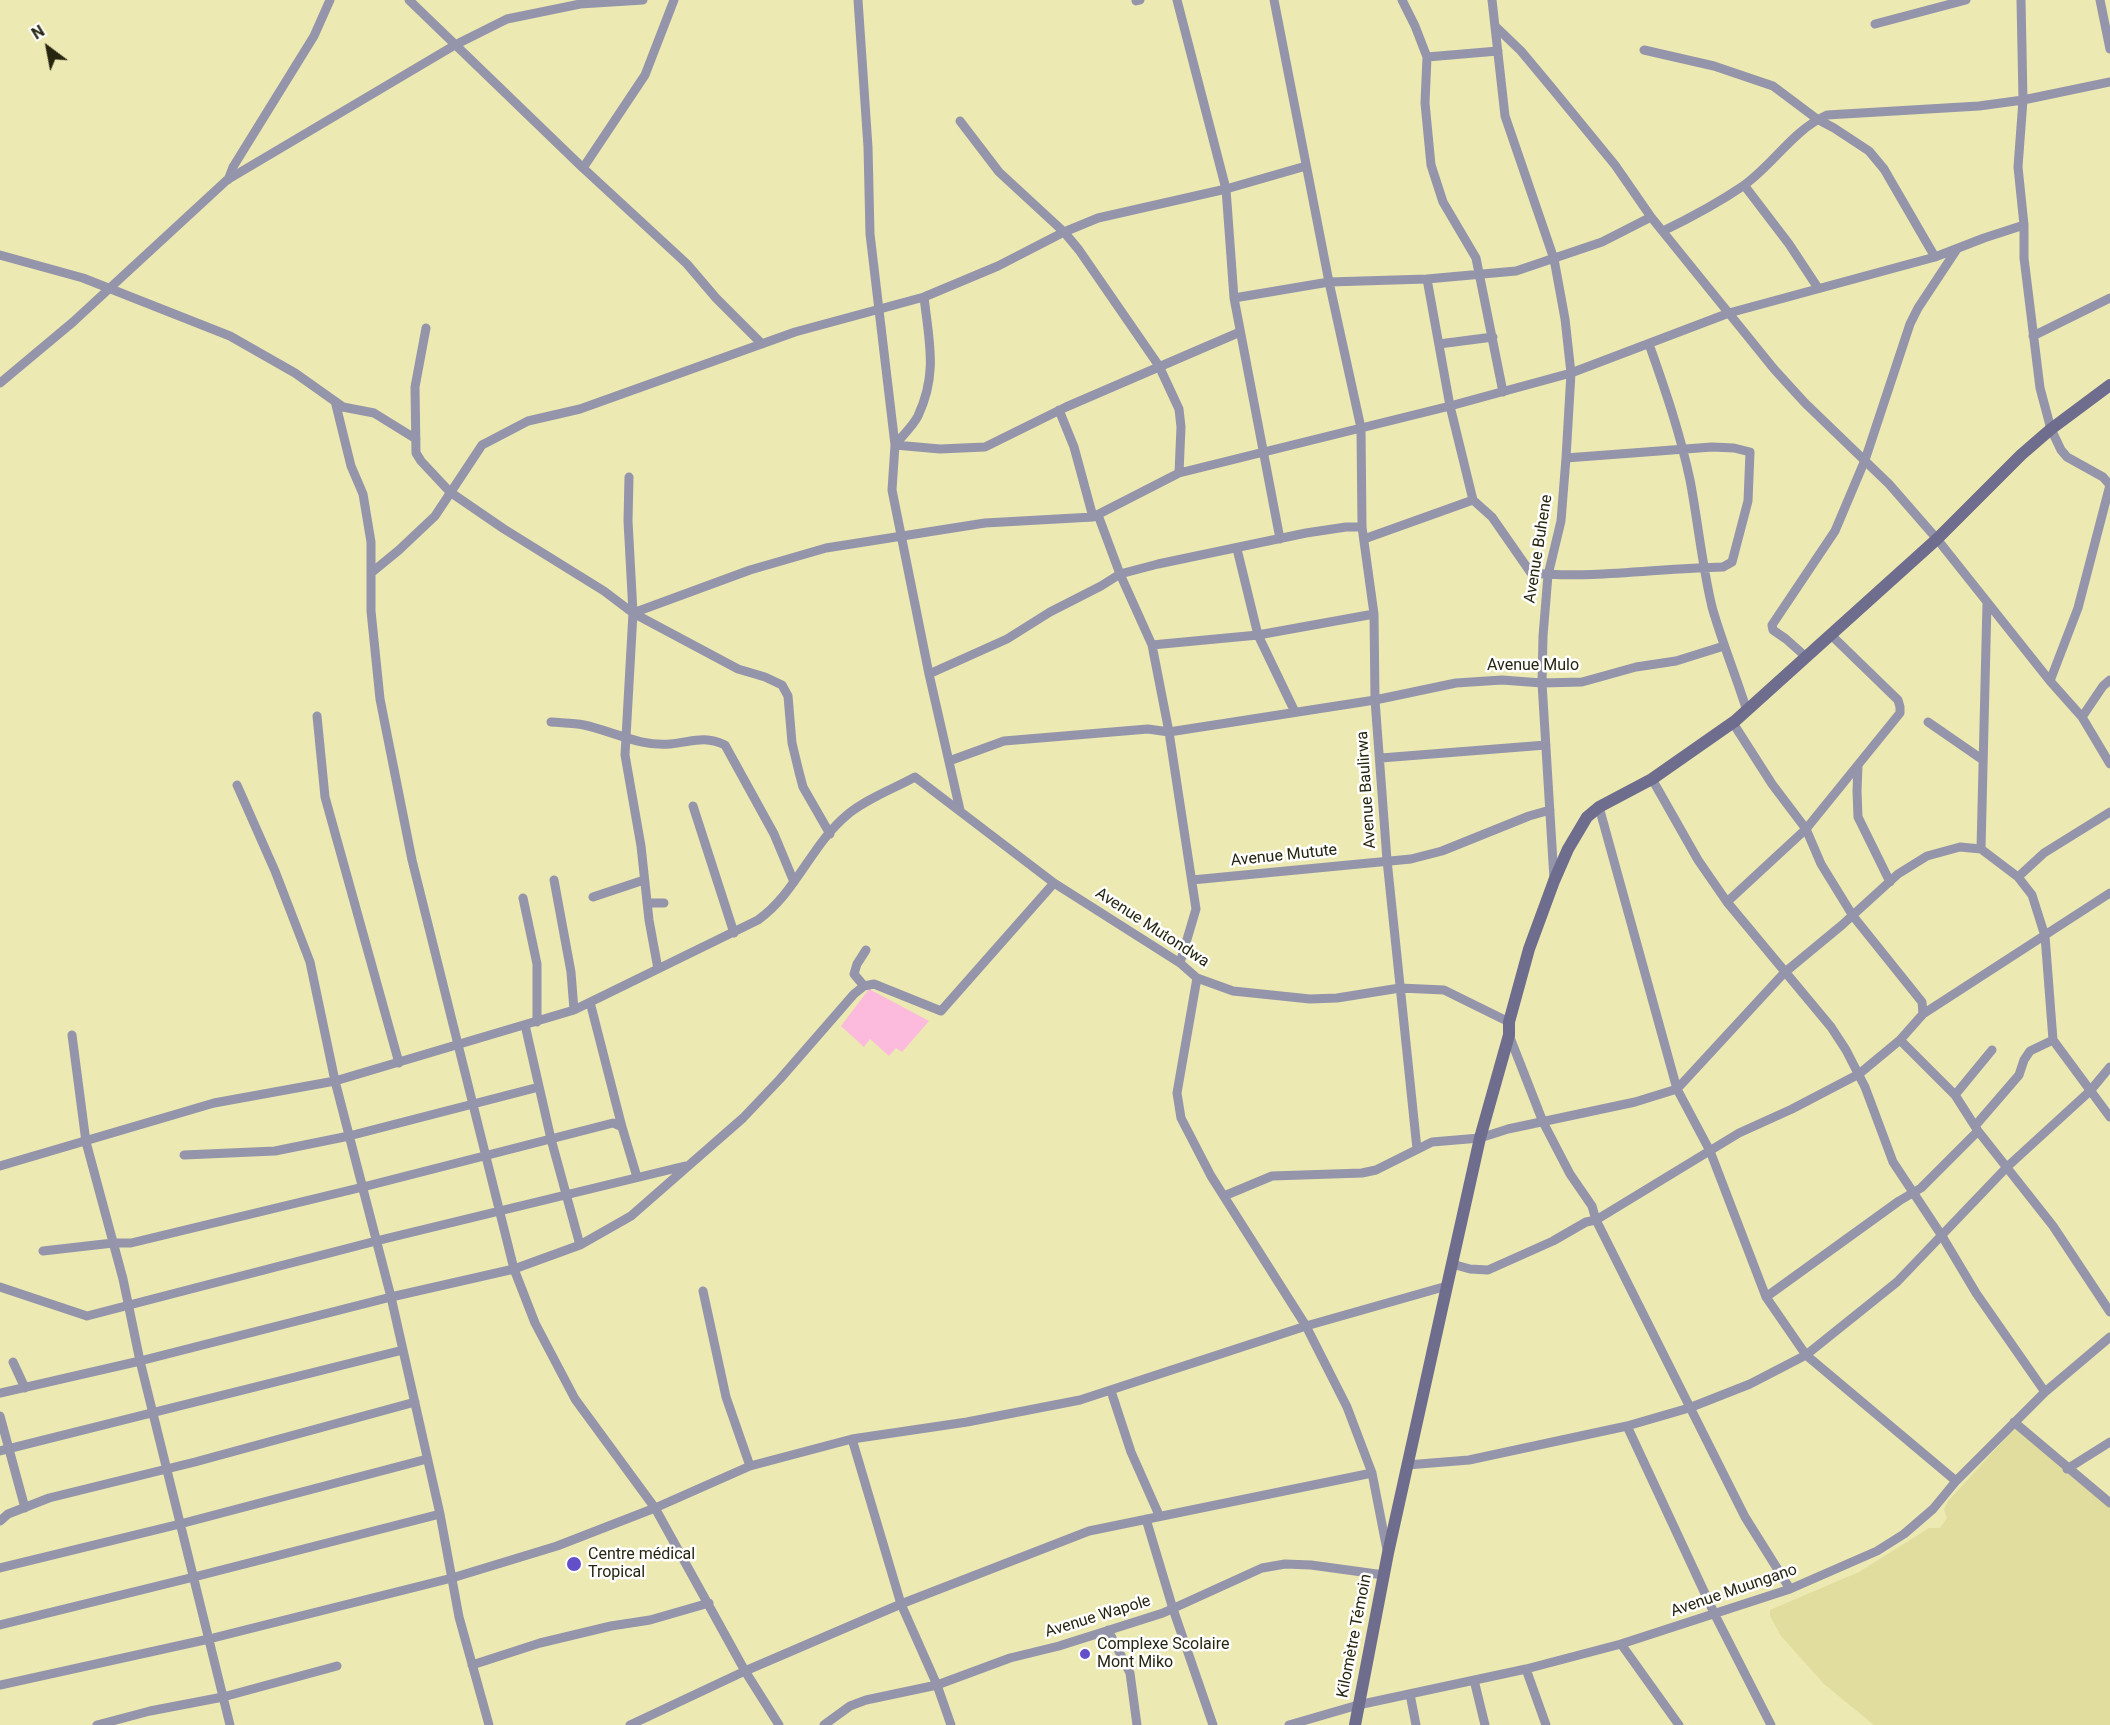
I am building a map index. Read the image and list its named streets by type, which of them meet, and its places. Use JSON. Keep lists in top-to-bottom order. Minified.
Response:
{"streets":{"main road":["Kilomètre Témoin"],"street":["Avenue Buhene","Avenue Mulo","Avenue Baulirwa","Avenue Mutute","Avenue Mutondwa","Avenue Muungano","Avenue Wapole"]},"crossings":[["Avenue Buhene","Avenue Mulo"],["Avenue Buhene","Avenue Mutute"],["Avenue Buhene","Kilomètre Témoin"],["Avenue Mulo","Avenue Baulirwa"],["Avenue Baulirwa","Avenue Mutute"],["Avenue Baulirwa","Avenue Mutondwa"],["Avenue Mutondwa","Kilomètre Témoin"],["Avenue Muungano","Kilomètre Témoin"],["Avenue Wapole","Kilomètre Témoin"]],"places":["Centre médical Tropical","Complexe Scolaire Mont Miko"],"north":"top left"}
